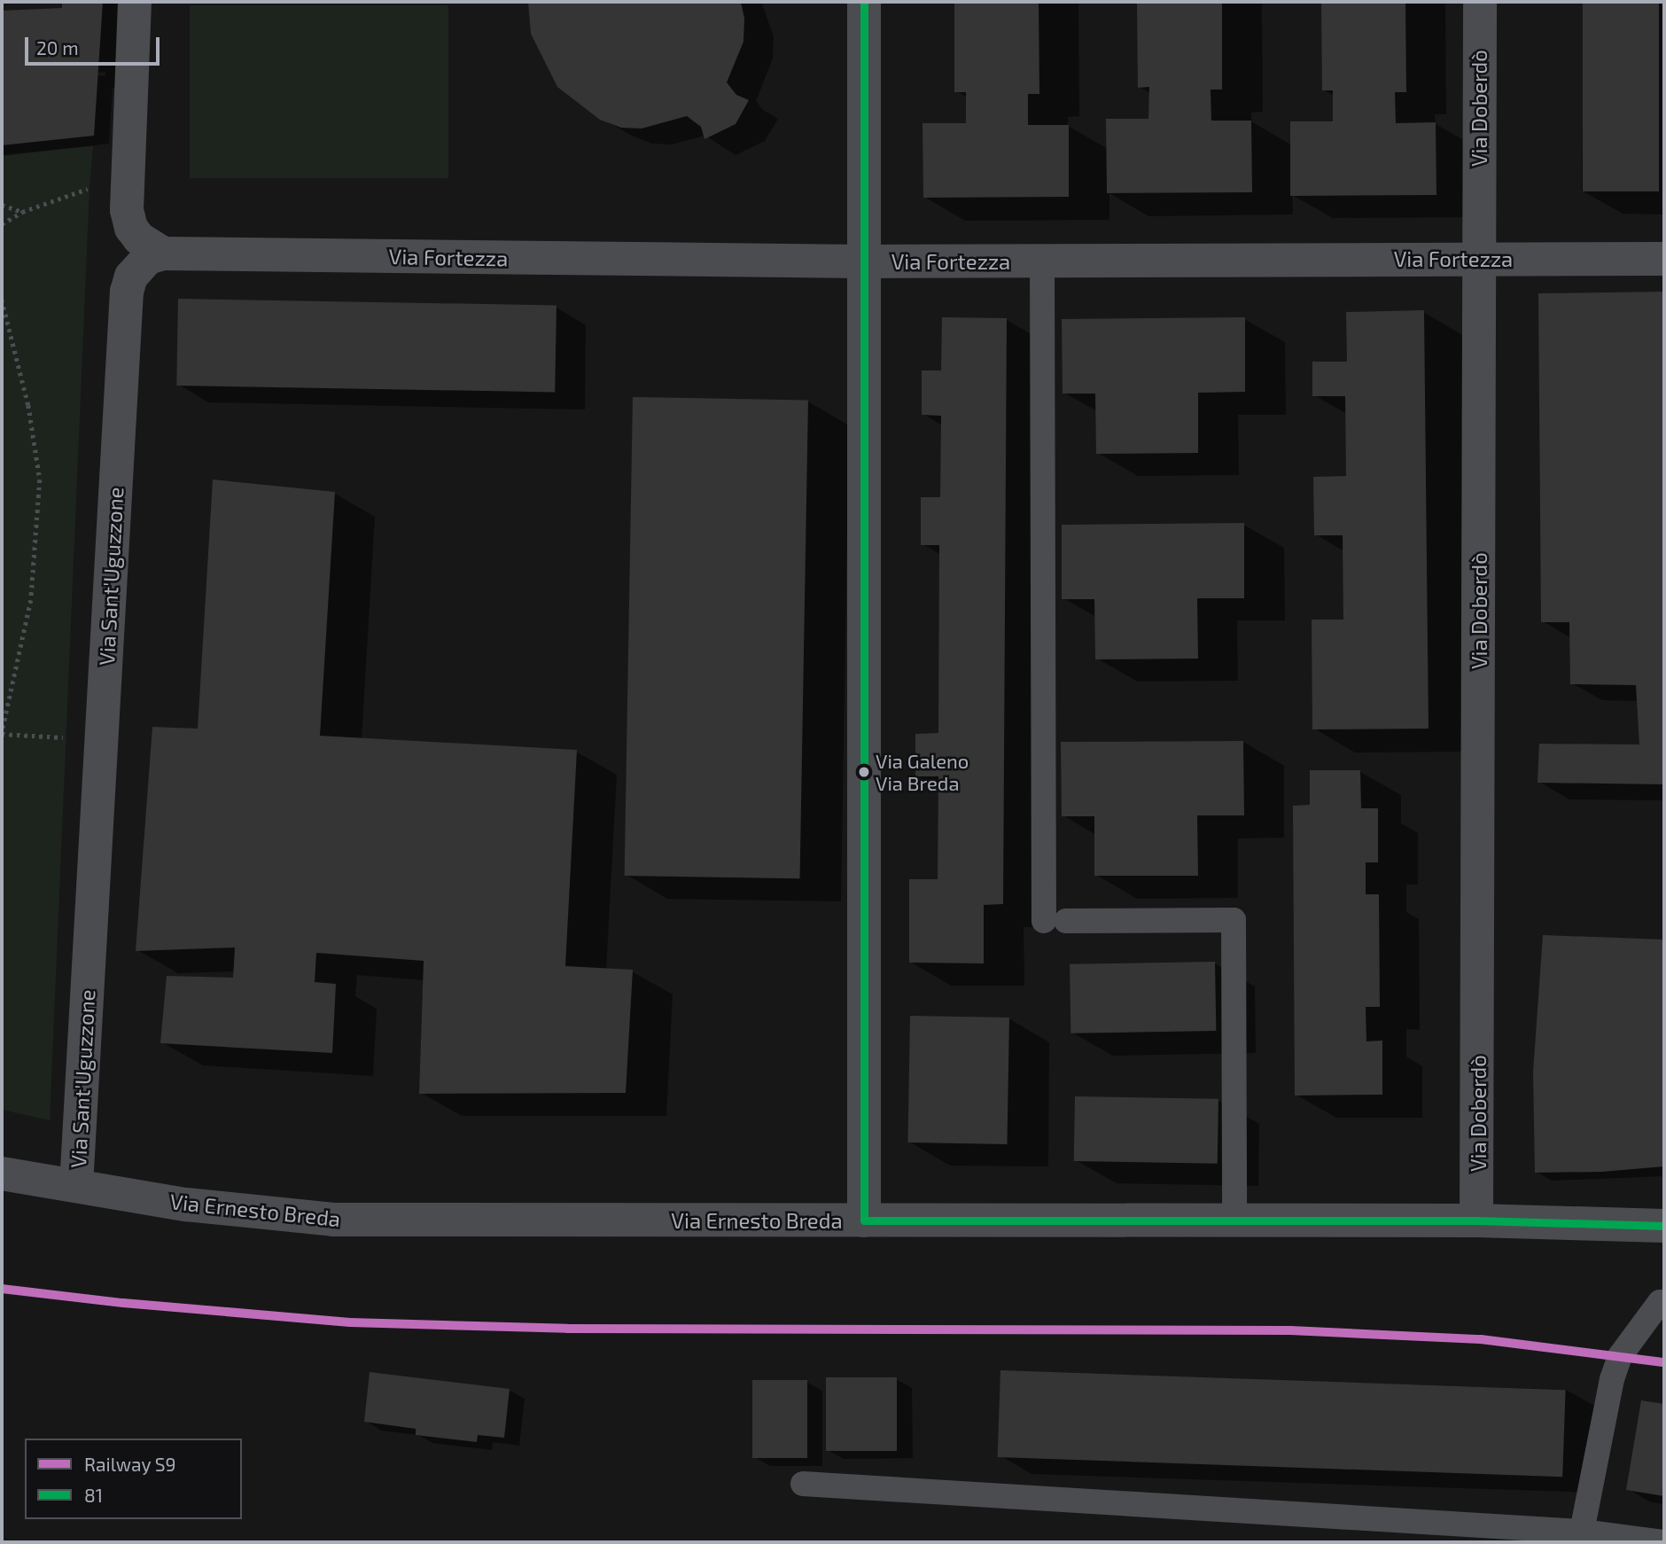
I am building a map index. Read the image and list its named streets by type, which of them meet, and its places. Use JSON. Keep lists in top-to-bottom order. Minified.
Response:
{"streets":{"street":["Via Doberdò","Via Fortezza","Via Sant'Uguzzone","Via Ernesto Breda"]},"crossings":[["Via Doberdò","Via Fortezza"],["Via Doberdò","Via Ernesto Breda"],["Via Fortezza","Via Sant'Uguzzone"],["Via Sant'Uguzzone","Via Ernesto Breda"]],"places":["Via Galeno Via Breda"],"lines":["transit line 81","rail line S9"],"legend":["Railway S9","81"],"scale_bar":"20 m"}
